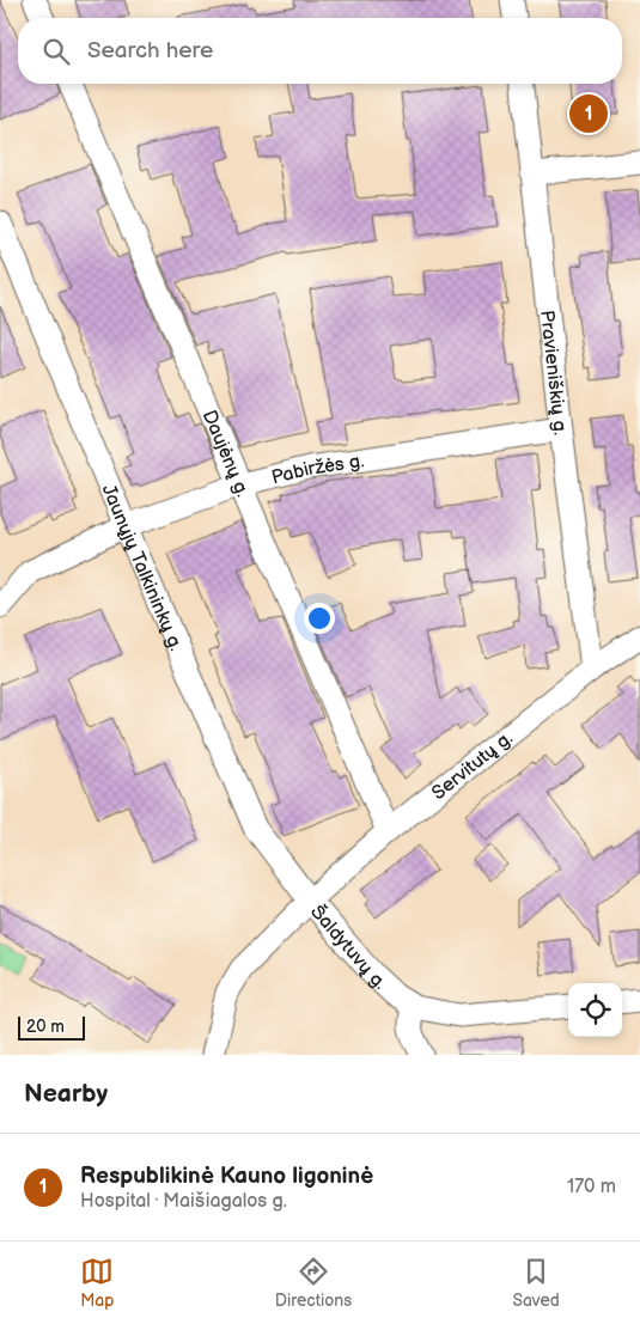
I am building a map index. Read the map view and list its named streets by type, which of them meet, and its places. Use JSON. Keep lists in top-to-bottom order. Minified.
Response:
{"streets":{"street":["Pravieniškių g.","Daujėnų g.","Pabiržės g.","Jaunųjų Talkininkų g.","Servitutų g.","Šaldytuvų g."]},"crossings":[["Pravieniškių g.","Pabiržės g."],["Pravieniškių g.","Servitutų g."],["Daujėnų g.","Pabiržės g."],["Daujėnų g.","Servitutų g."],["Pabiržės g.","Jaunųjų Talkininkų g."],["Jaunųjų Talkininkų g.","Servitutų g."],["Jaunųjų Talkininkų g.","Šaldytuvų g."],["Servitutų g.","Šaldytuvų g."]],"scale_bar":"20 m","page":{"search":"Search here","pins":"1","scale":"20 m","heading":"Nearby","list":[{"mark":"1","name":"Respublikinė Kauno ligoninė","note":"Hospital · Maišiagalos g.","value":"170 m"}],"nav":["Map","Directions","Saved"]}}
